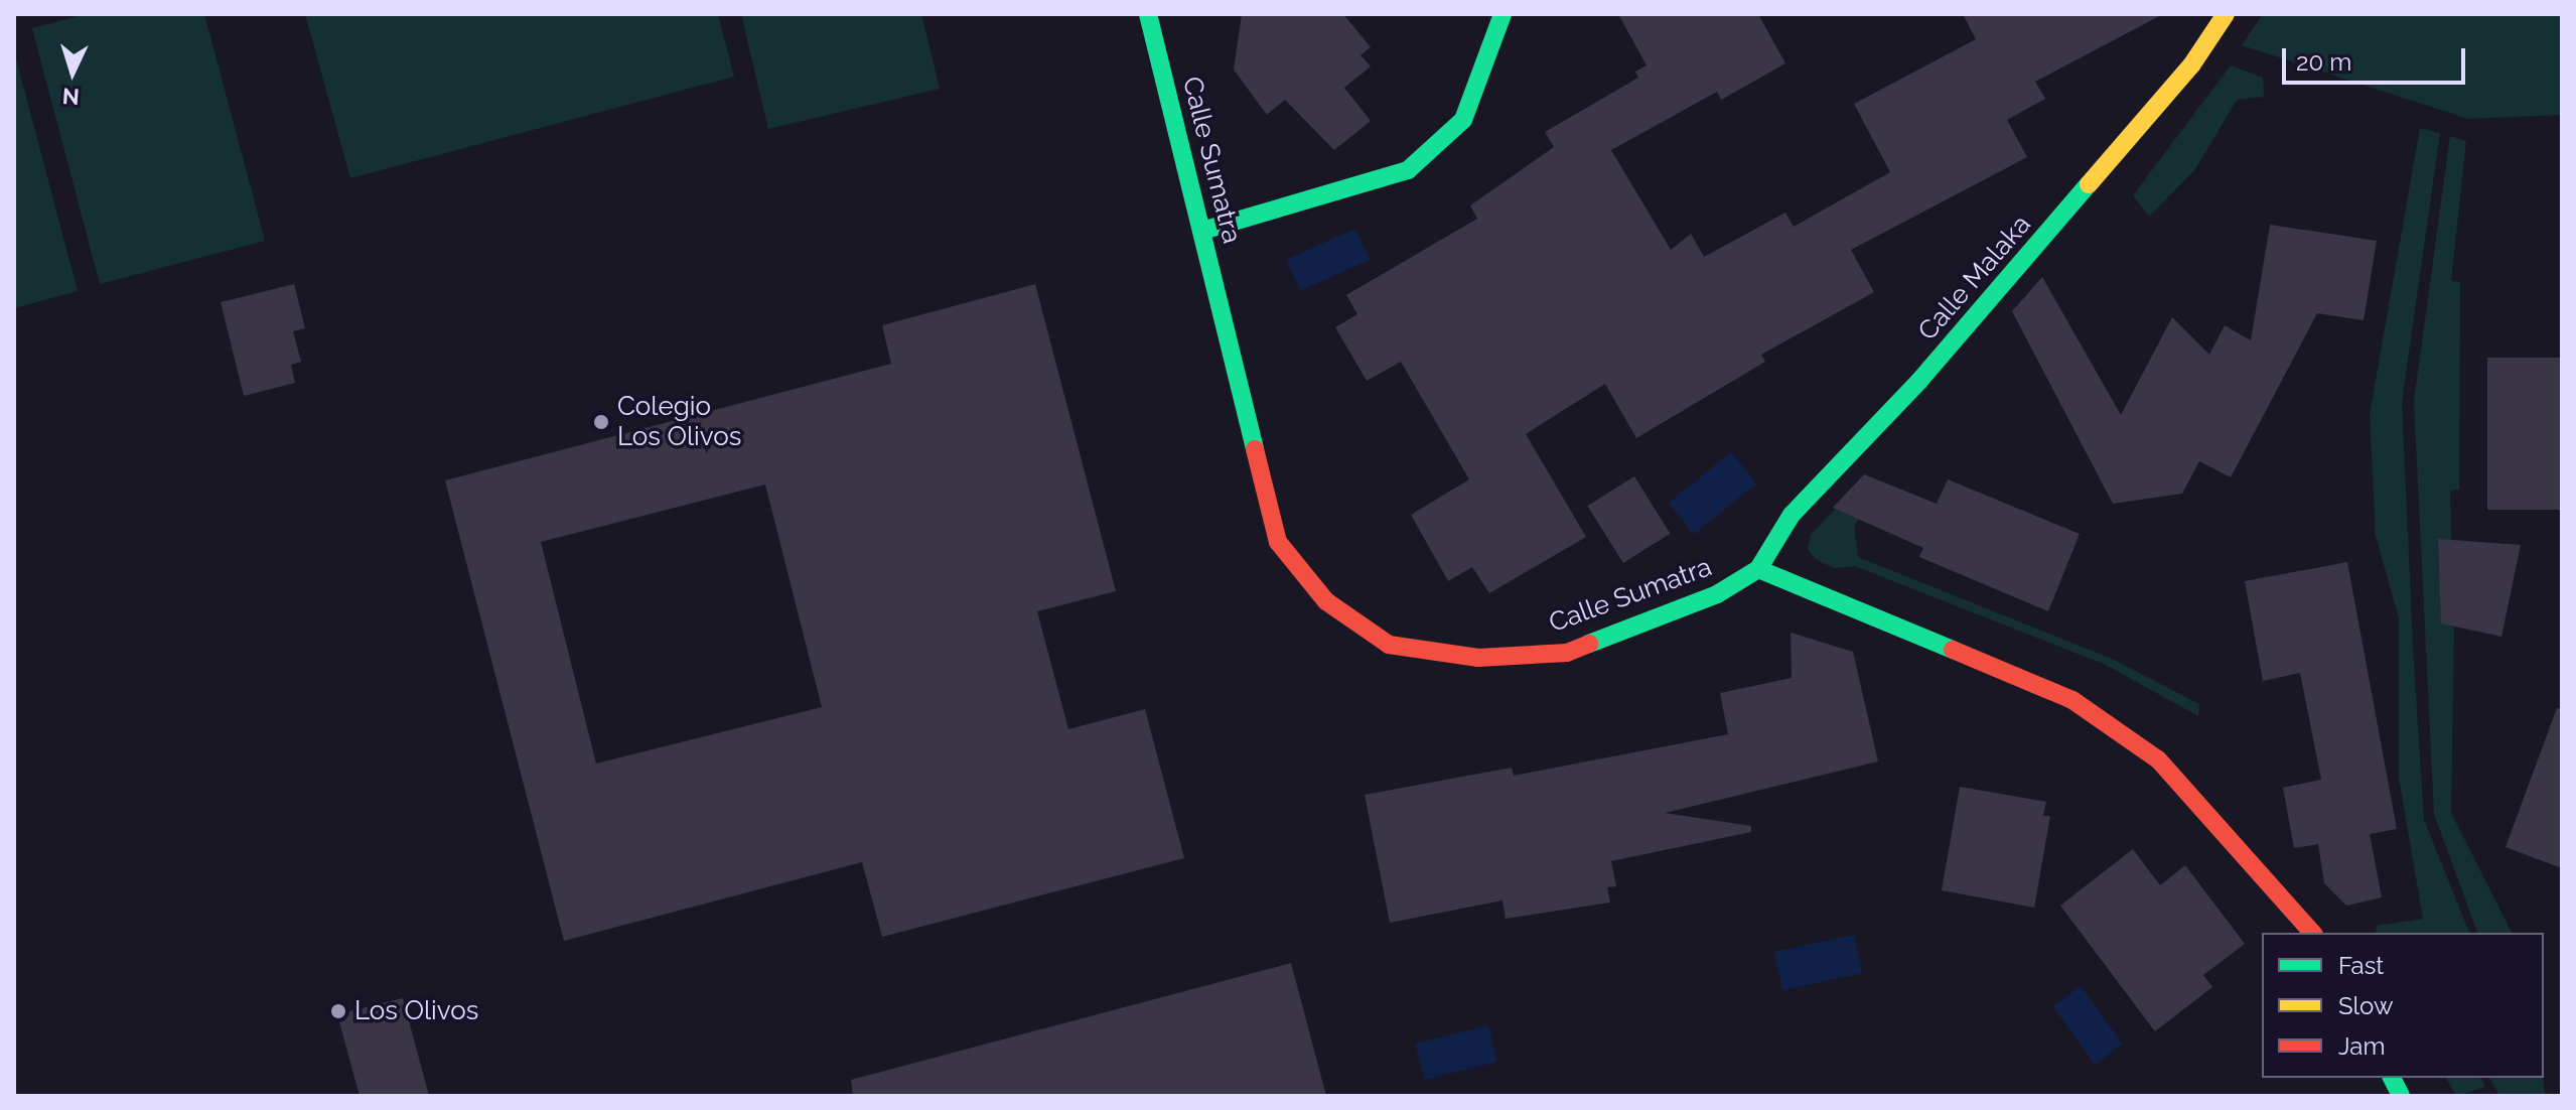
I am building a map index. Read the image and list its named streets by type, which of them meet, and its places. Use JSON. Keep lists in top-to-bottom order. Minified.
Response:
{"streets":{"street":["Calle Sumatra","Calle Malaka"]},"crossings":[["Calle Sumatra","Calle Malaka"]],"places":["Colegio Los Olivos","Los Olivos"],"legend":["Fast","Slow","Jam"],"scale_bar":"20 m","north":"bottom"}
